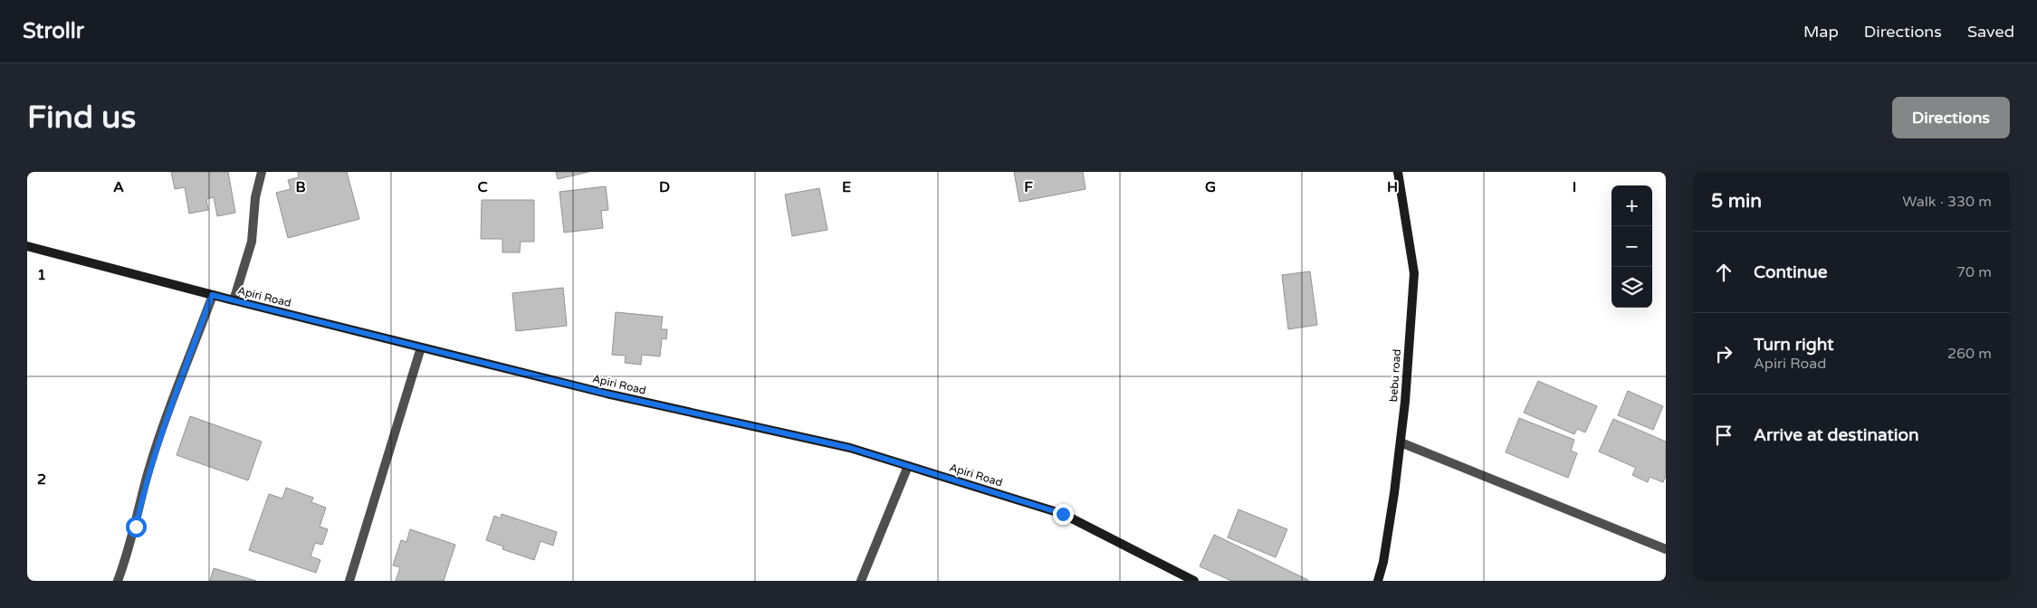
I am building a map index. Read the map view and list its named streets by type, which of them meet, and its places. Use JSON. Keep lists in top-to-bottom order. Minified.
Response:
{"streets":{"street":["Apiri Road","bebu road"]},"page":{"header":"Strollr","nav":["Map","Directions","Saved"],"buttons":"Directions","title":"Find us","heading":["5 min","Walk · 330 m"],"map_buttons":["+","−"],"list":[["Continue","70 m"],["Turn right","Apiri Road","260 m"],"Arrive at destination"]},"grid":{"columns":["A","B","C","D","E","F","G","H","I"],"rows":["1","2"]}}
